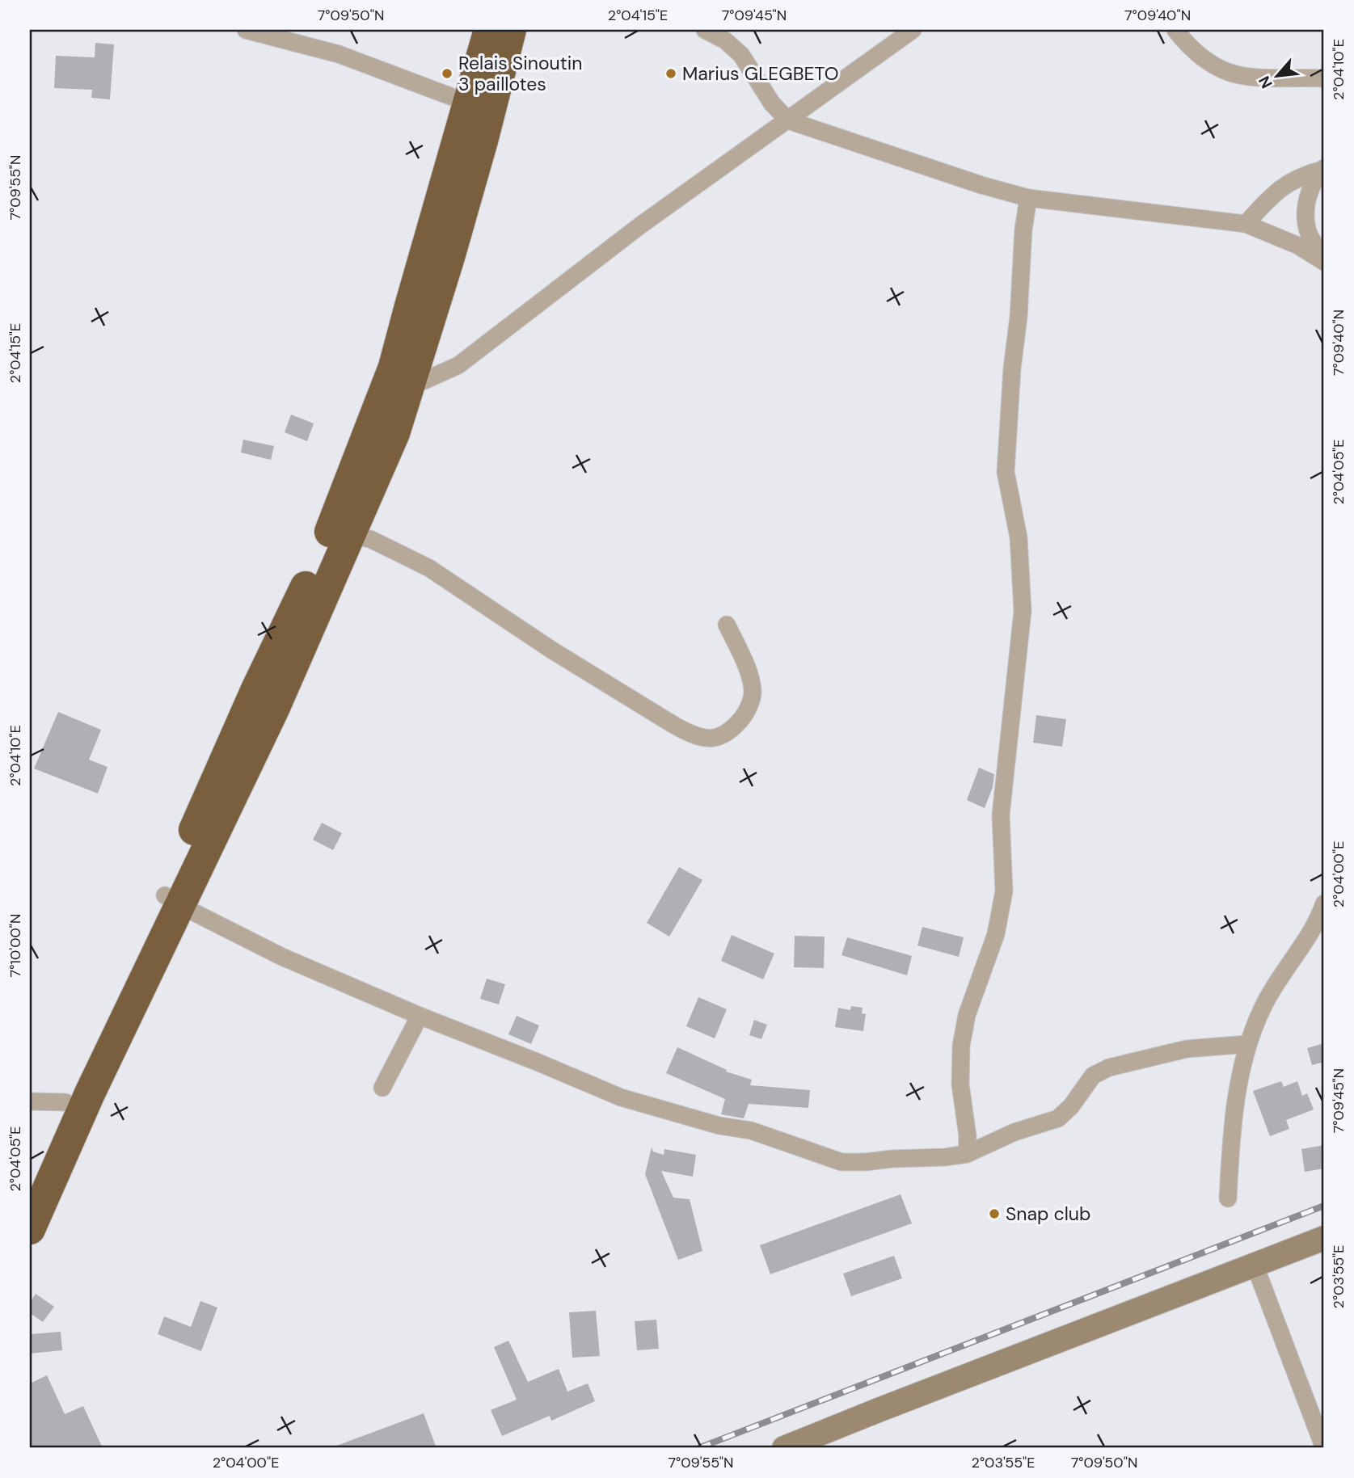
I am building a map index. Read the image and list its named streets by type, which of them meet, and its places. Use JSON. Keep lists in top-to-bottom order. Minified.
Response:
{"places":["Relais Sinoutin 3 paillotes","Marius GLEGBETO","Snap club"],"north":"bottom left","coordinates":["7°09'50\"N","2°04'15\"E","7°09'45\"N","7°09'40\"N","2°04'10\"E","7°09'55\"N","2°04'05\"E","2°04'00\"E","7°10'00\"N","2°03'55\"E"]}
